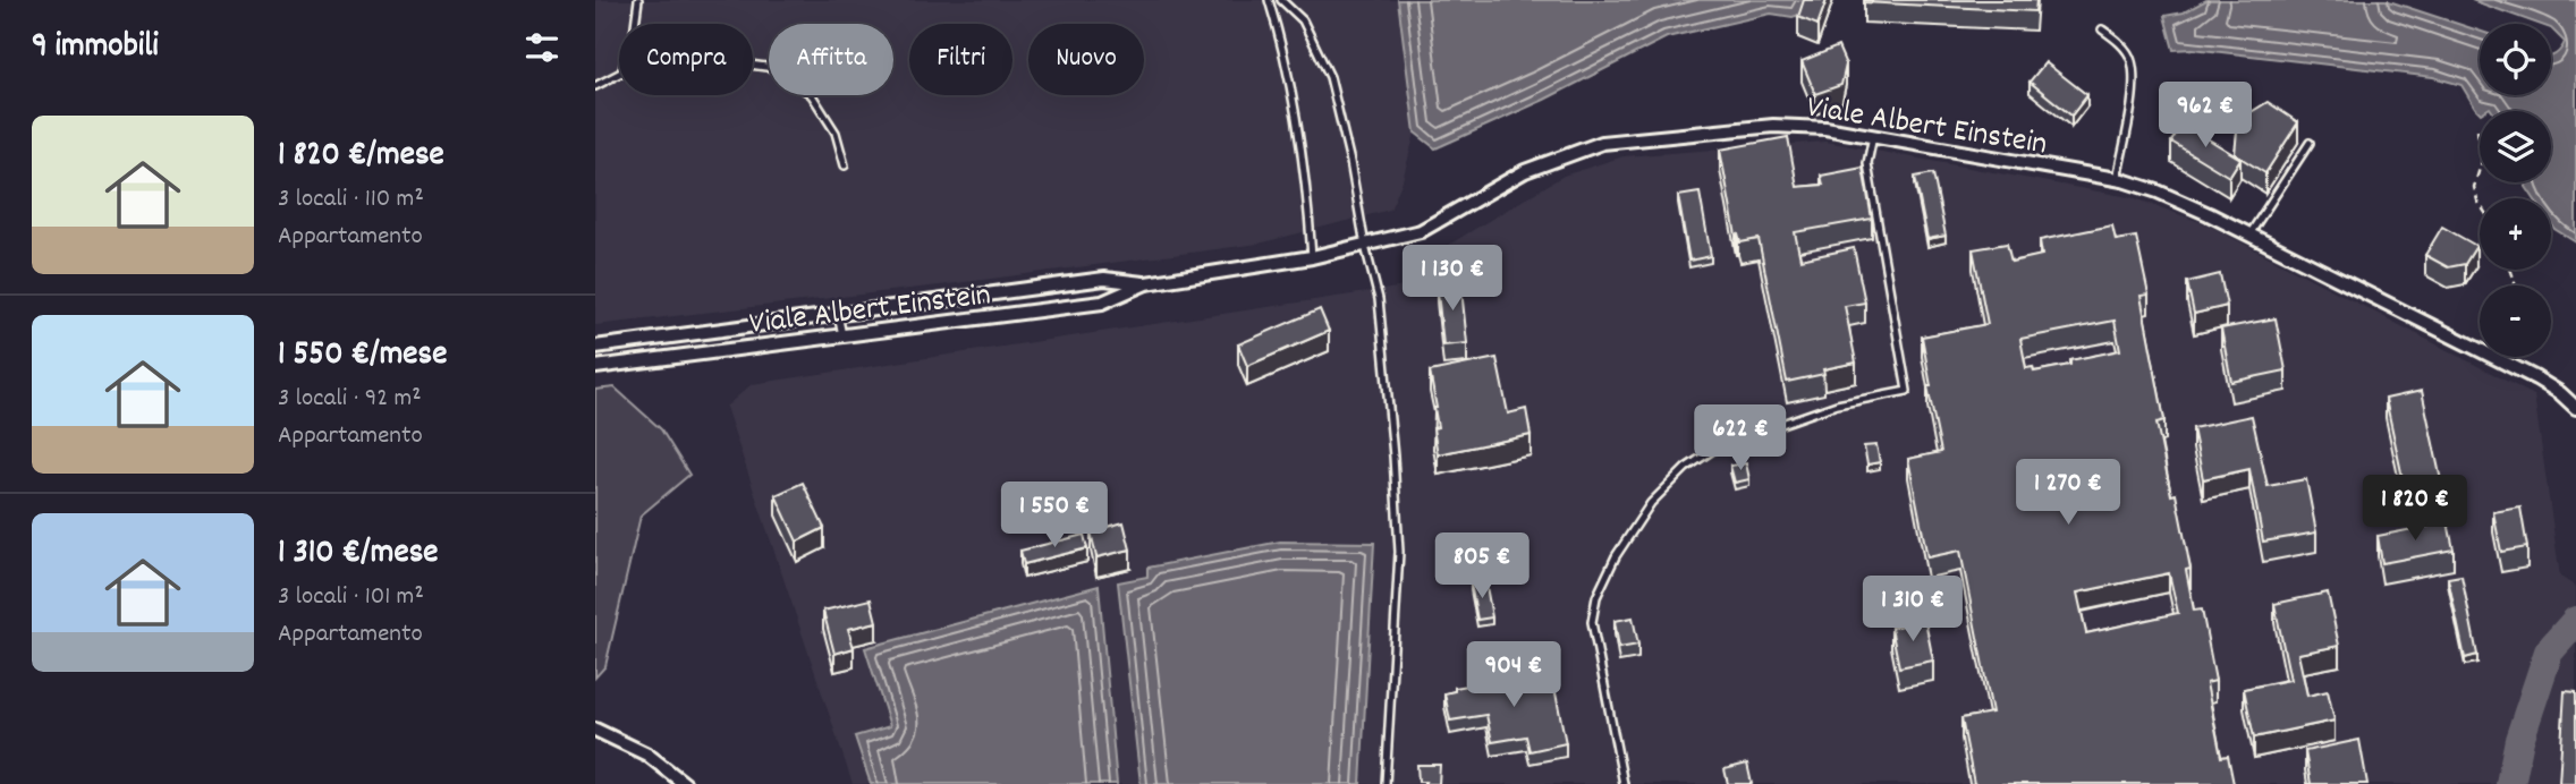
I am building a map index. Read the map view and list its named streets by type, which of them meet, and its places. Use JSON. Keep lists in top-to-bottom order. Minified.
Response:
{"streets":{"street":["Viale Albert Einstein"]},"page":{"heading":"9 immobili","map_buttons":["+","−"],"chip":["Compra","Affitta","Filtri","Nuovo"],"price":["962 €","1 130 €","622 €","1 270 €","1 820 €","1 550 €","805 €","1 310 €","904 €"],"list":[{"name":"1 820 €/mese","note":"3 locali · 110 m² · Appartamento"},{"name":"1 550 €/mese","note":"3 locali · 92 m² · Appartamento"},{"name":"1 310 €/mese","note":"3 locali · 101 m² · Appartamento"}]}}
